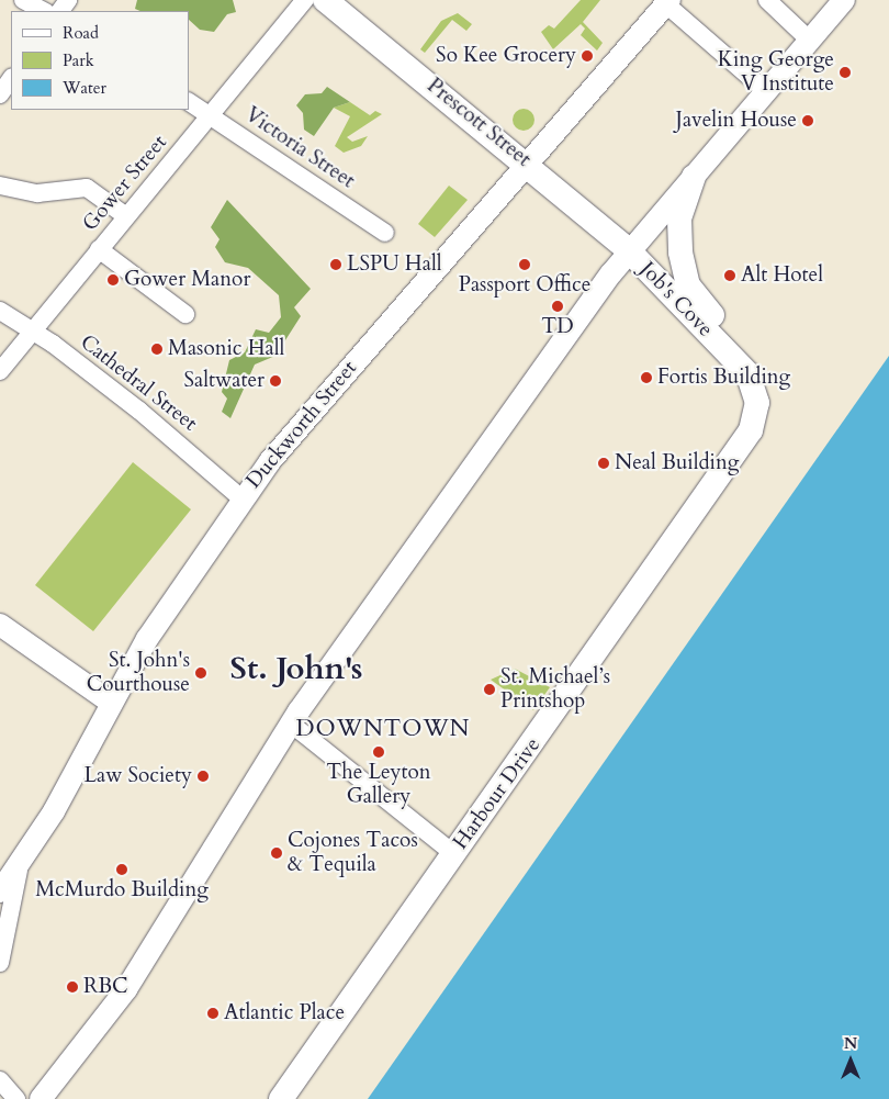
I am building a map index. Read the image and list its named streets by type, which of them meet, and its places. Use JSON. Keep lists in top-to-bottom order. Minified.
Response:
{"streets":{"main road":["Prescott Street","Job's Cove","Harbour Drive"],"street":["Victoria Street","Gower Street","Cathedral Street","Duckworth Street"]},"crossings":[["Prescott Street","Job's Cove"],["Prescott Street","Duckworth Street"],["Victoria Street","Gower Street"],["Gower Street","Cathedral Street"],["Job's Cove","Harbour Drive"],["Cathedral Street","Duckworth Street"]],"districts":["St. John's","DOWNTOWN"],"places":["So Kee Grocery","King George V Institute","Javelin House","LSPU Hall","Passport Office","Alt Hotel","Gower Manor","TD","Masonic Hall","Fortis Building","Saltwater","Neal Building","St. John's Courthouse","St. Michael’s Printshop","The Leyton Gallery","Law Society","Cojones Tacos & Tequila","McMurdo Building","RBC","Atlantic Place"],"legend":["Road","Park","Water"],"north":"top"}
